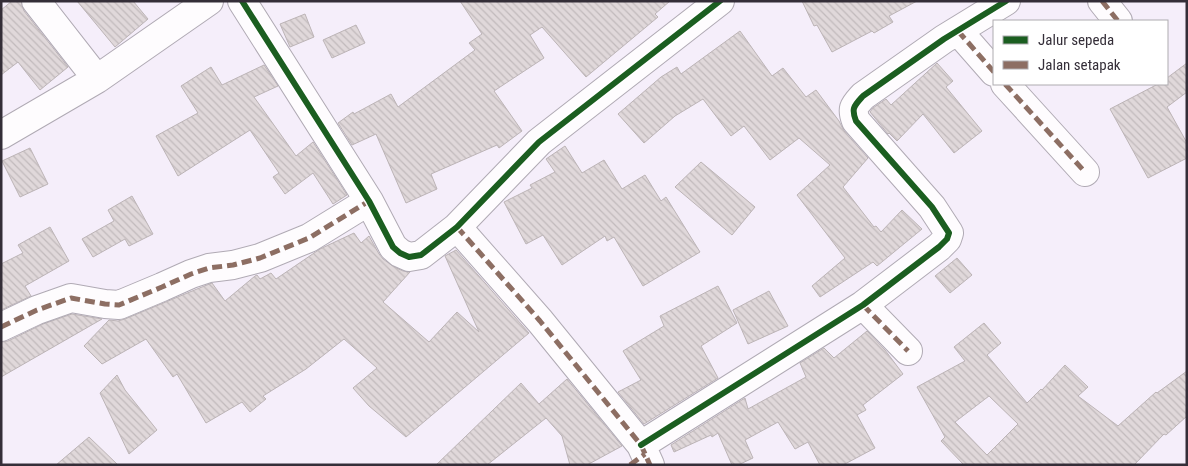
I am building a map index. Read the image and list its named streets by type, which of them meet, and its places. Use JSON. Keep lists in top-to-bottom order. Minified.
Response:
{"legend":["Jalur sepeda","Jalan setapak"]}
